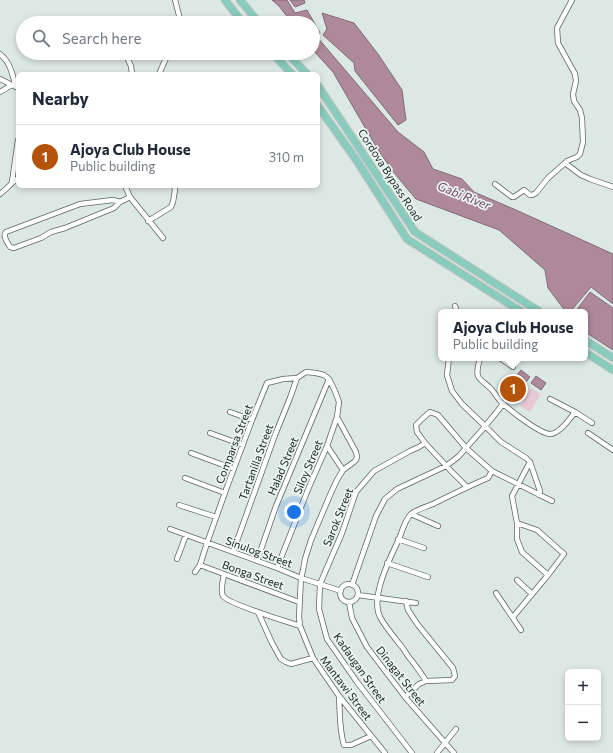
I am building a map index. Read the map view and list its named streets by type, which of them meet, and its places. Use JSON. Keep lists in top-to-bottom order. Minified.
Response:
{"streets":{"main road":["Cordova Bypass Road"],"street":["Comparsa Street","Tartanilla Street","Halad Street","Siloy Street","Sarok Street","Sinulog Street","Bonga Street","Kadaugan Street","Dinagat Street","Mantawi Street"]},"crossings":[["Comparsa Street","Tartanilla Street"],["Comparsa Street","Halad Street"],["Comparsa Street","Sinulog Street"],["Comparsa Street","Bonga Street"],["Tartanilla Street","Sinulog Street"],["Halad Street","Sinulog Street"],["Siloy Street","Sinulog Street"],["Siloy Street","Mantawi Street"],["Sarok Street","Sinulog Street"],["Sarok Street","Kadaugan Street"],["Sinulog Street","Kadaugan Street"],["Sinulog Street","Dinagat Street"],["Sinulog Street","Mantawi Street"],["Bonga Street","Mantawi Street"]],"water":["Gabi River"],"page":{"search":"Search here","heading":"Nearby","list":[{"mark":"1","name":"Ajoya Club House","note":"Public building","value":"310 m"}],"popup":["Ajoya Club House","Public building"],"pins":"1","map_buttons":["+","−"]}}
